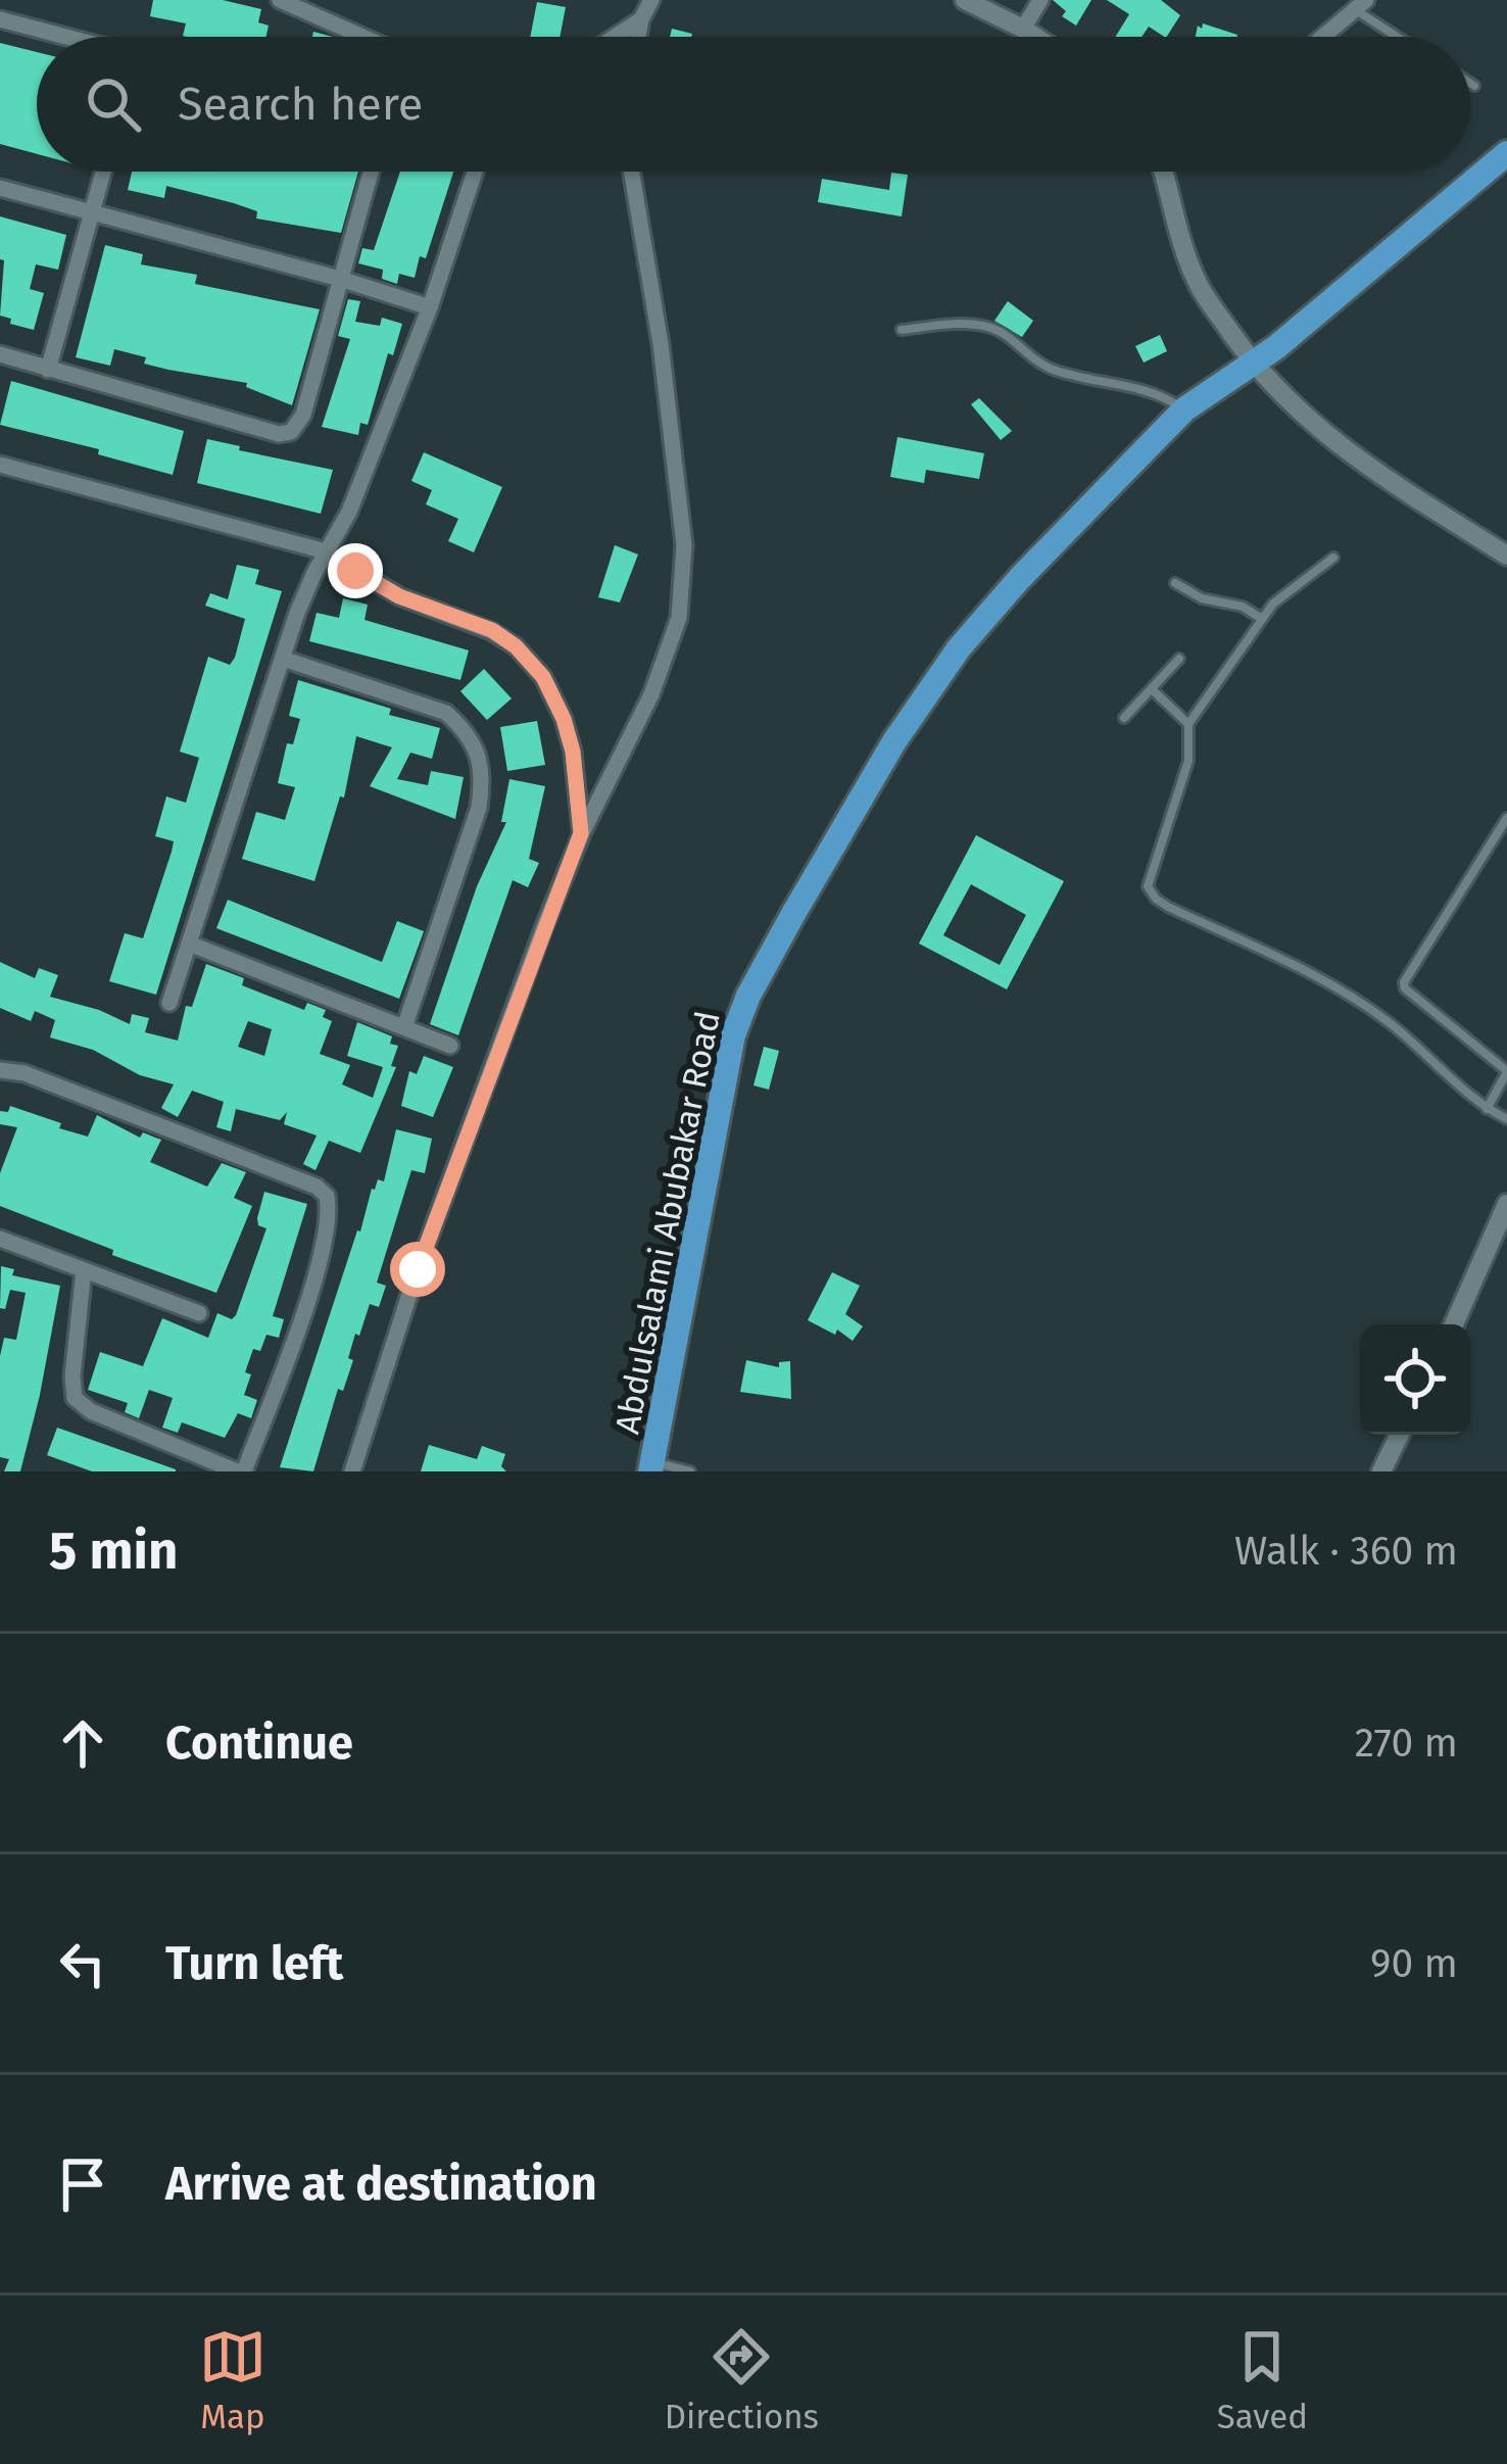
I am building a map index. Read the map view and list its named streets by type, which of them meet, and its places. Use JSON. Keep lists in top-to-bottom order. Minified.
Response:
{"streets":{"main road":["Abdulsalami Abubakar Road"]},"page":{"search":"Search here","heading":["5 min","Walk · 360 m"],"list":[["Continue","270 m"],["Turn left","90 m"],"Arrive at destination"],"nav":["Map","Directions","Saved"]}}
